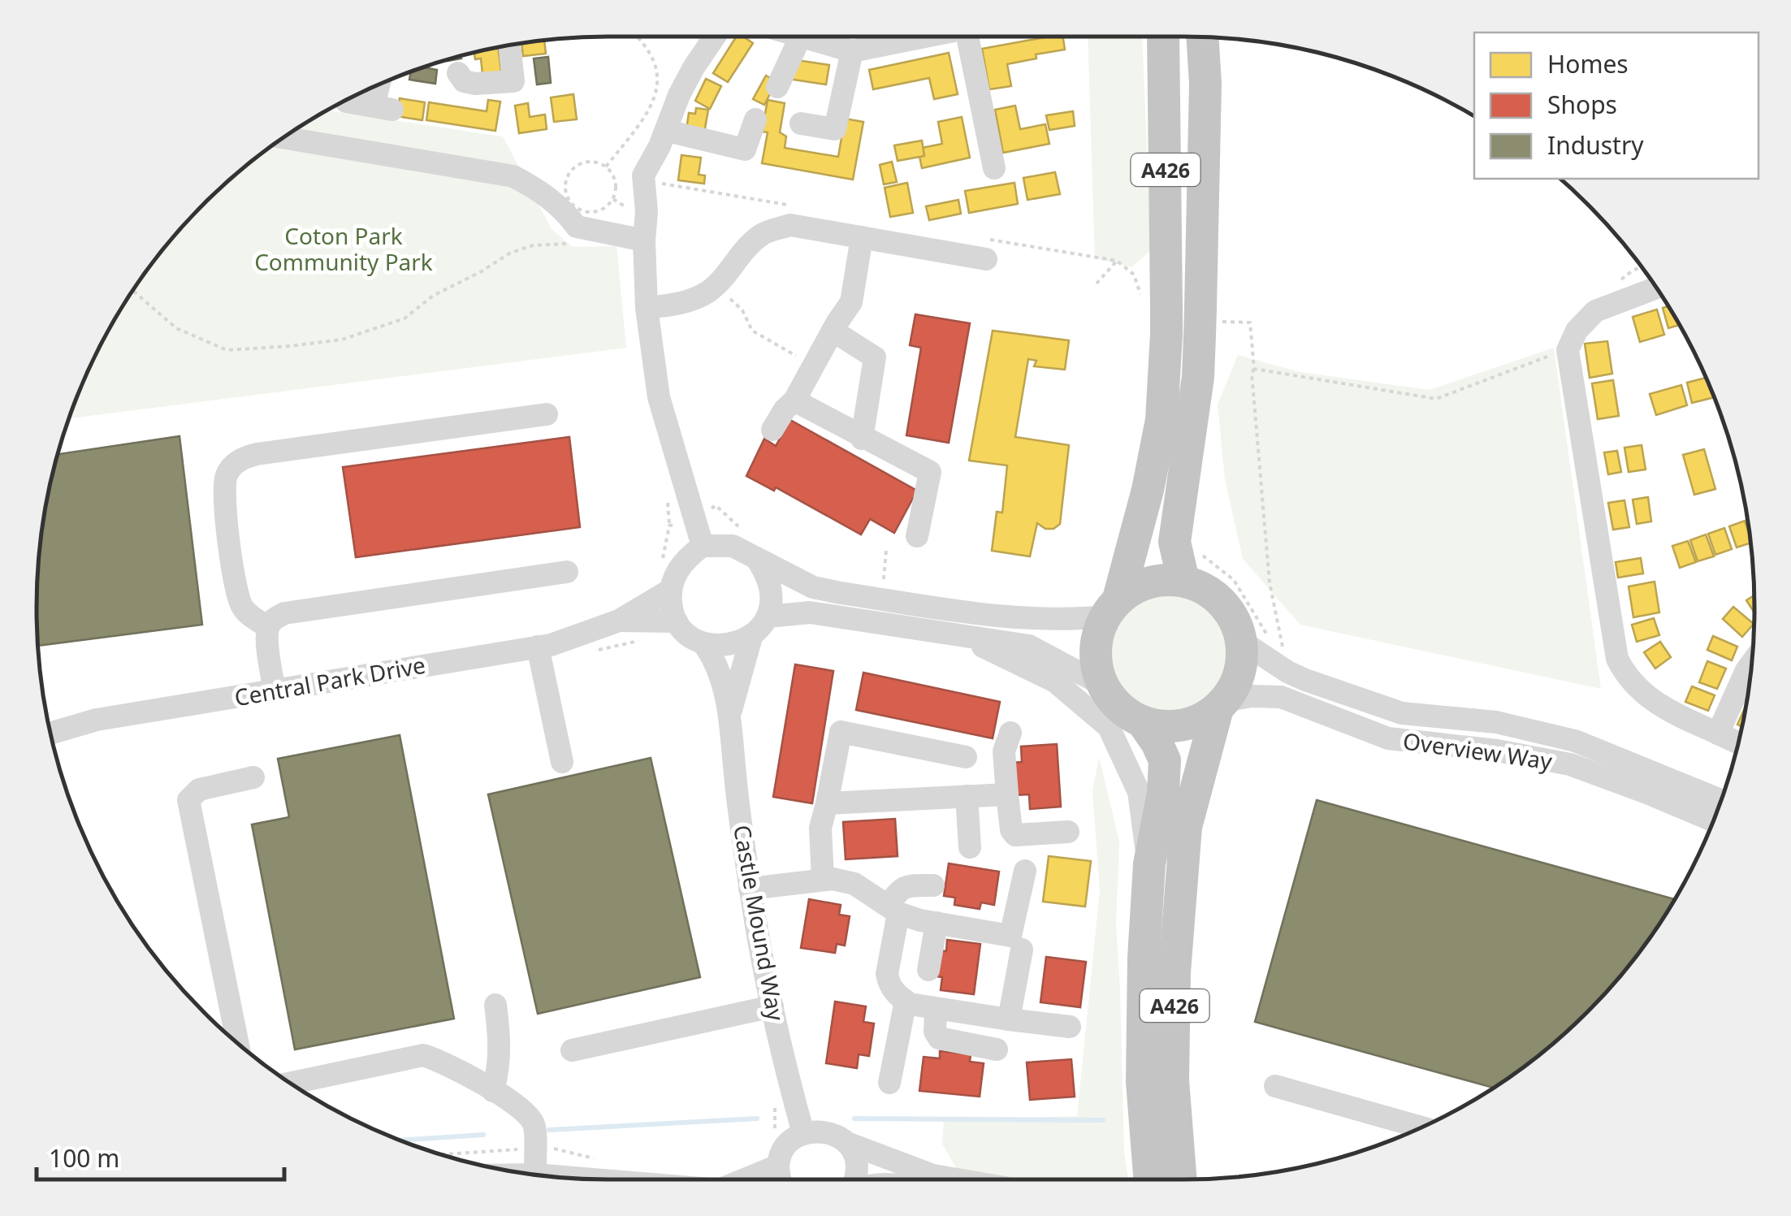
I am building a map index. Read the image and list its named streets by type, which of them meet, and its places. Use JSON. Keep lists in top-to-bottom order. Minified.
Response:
{"streets":{"highway":["A426"],"street":["Central Park Drive","Overview Way","Castle Mound Way"]},"crossings":[["A426","Overview Way"],["Central Park Drive","Castle Mound Way"]],"parks":["Coton Park Community Park"],"legend":["Homes","Shops","Industry"],"scale_bar":"100 m"}
